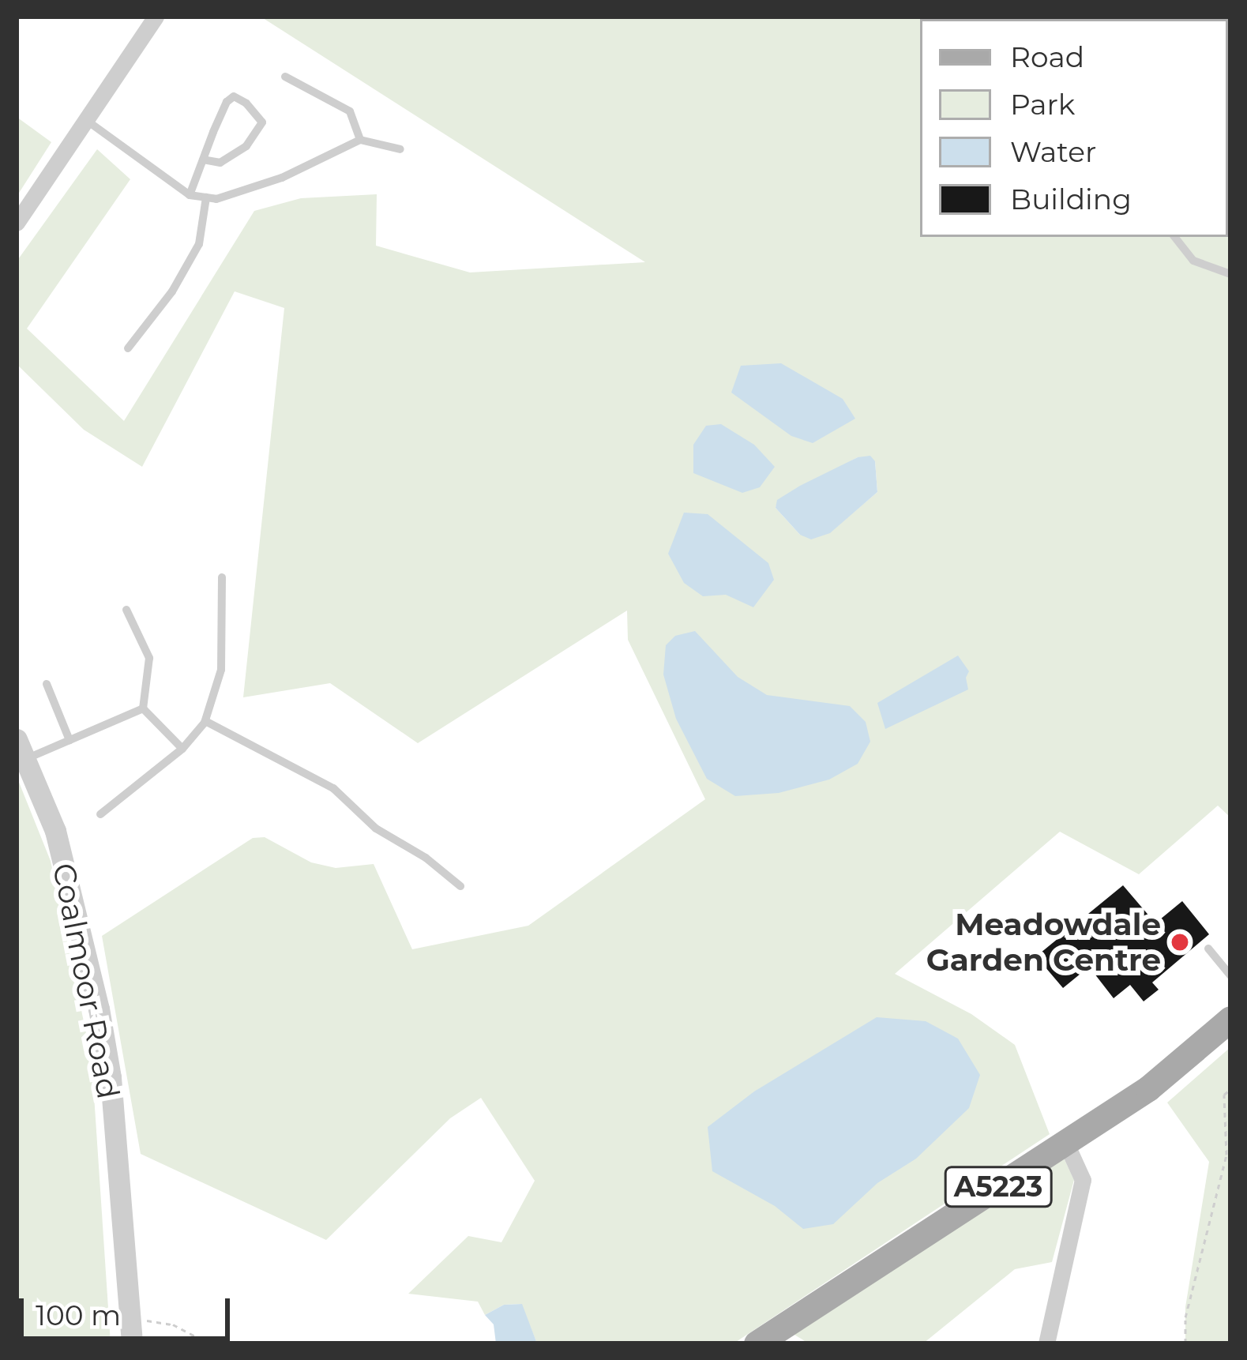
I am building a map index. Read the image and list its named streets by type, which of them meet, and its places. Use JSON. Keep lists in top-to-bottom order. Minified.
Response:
{"streets":{"main road":["A5223"],"street":["Coalmoor Road"]},"places":["Meadowdale Garden Centre"],"legend":["Road","Park","Water","Building"],"scale_bar":"100 m"}
